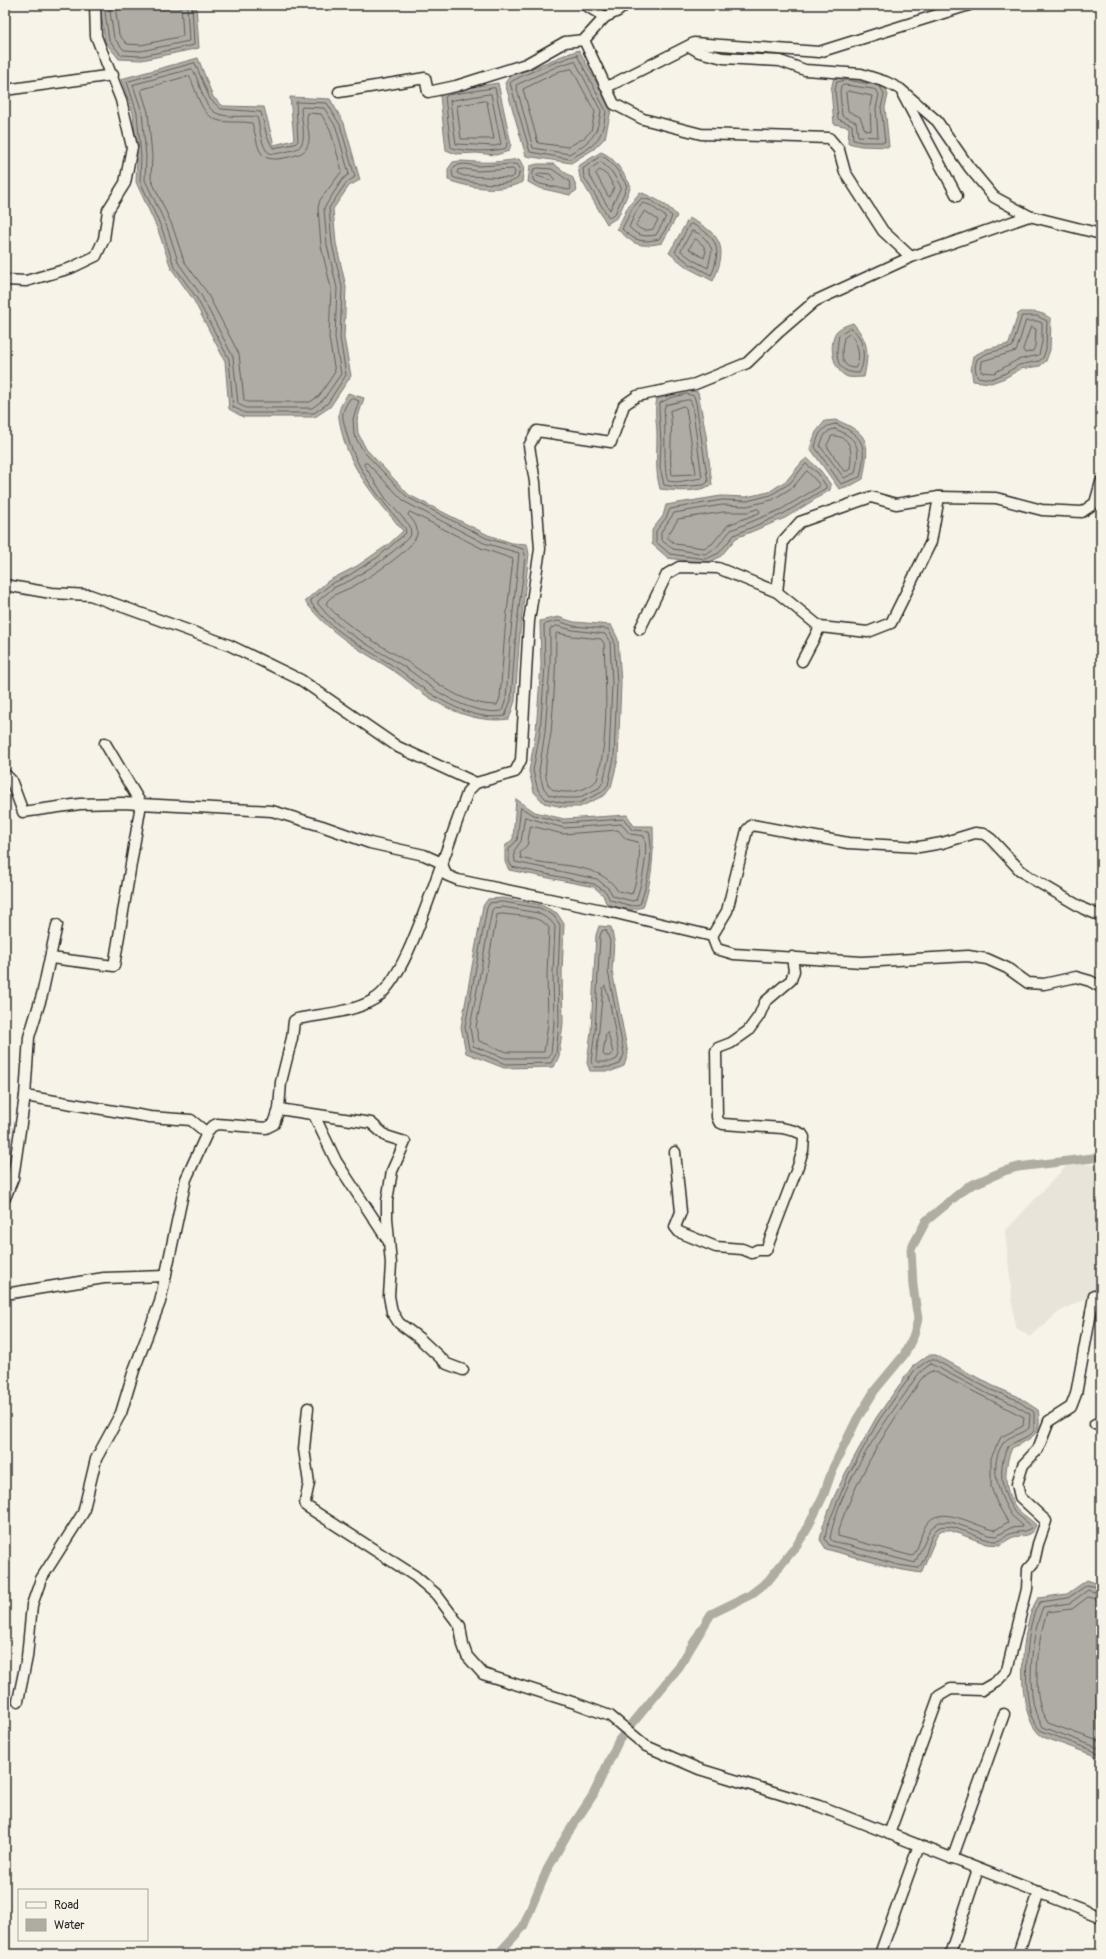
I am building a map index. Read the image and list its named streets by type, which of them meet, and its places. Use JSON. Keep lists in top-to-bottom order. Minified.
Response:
{"legend":["Road","Water"]}
